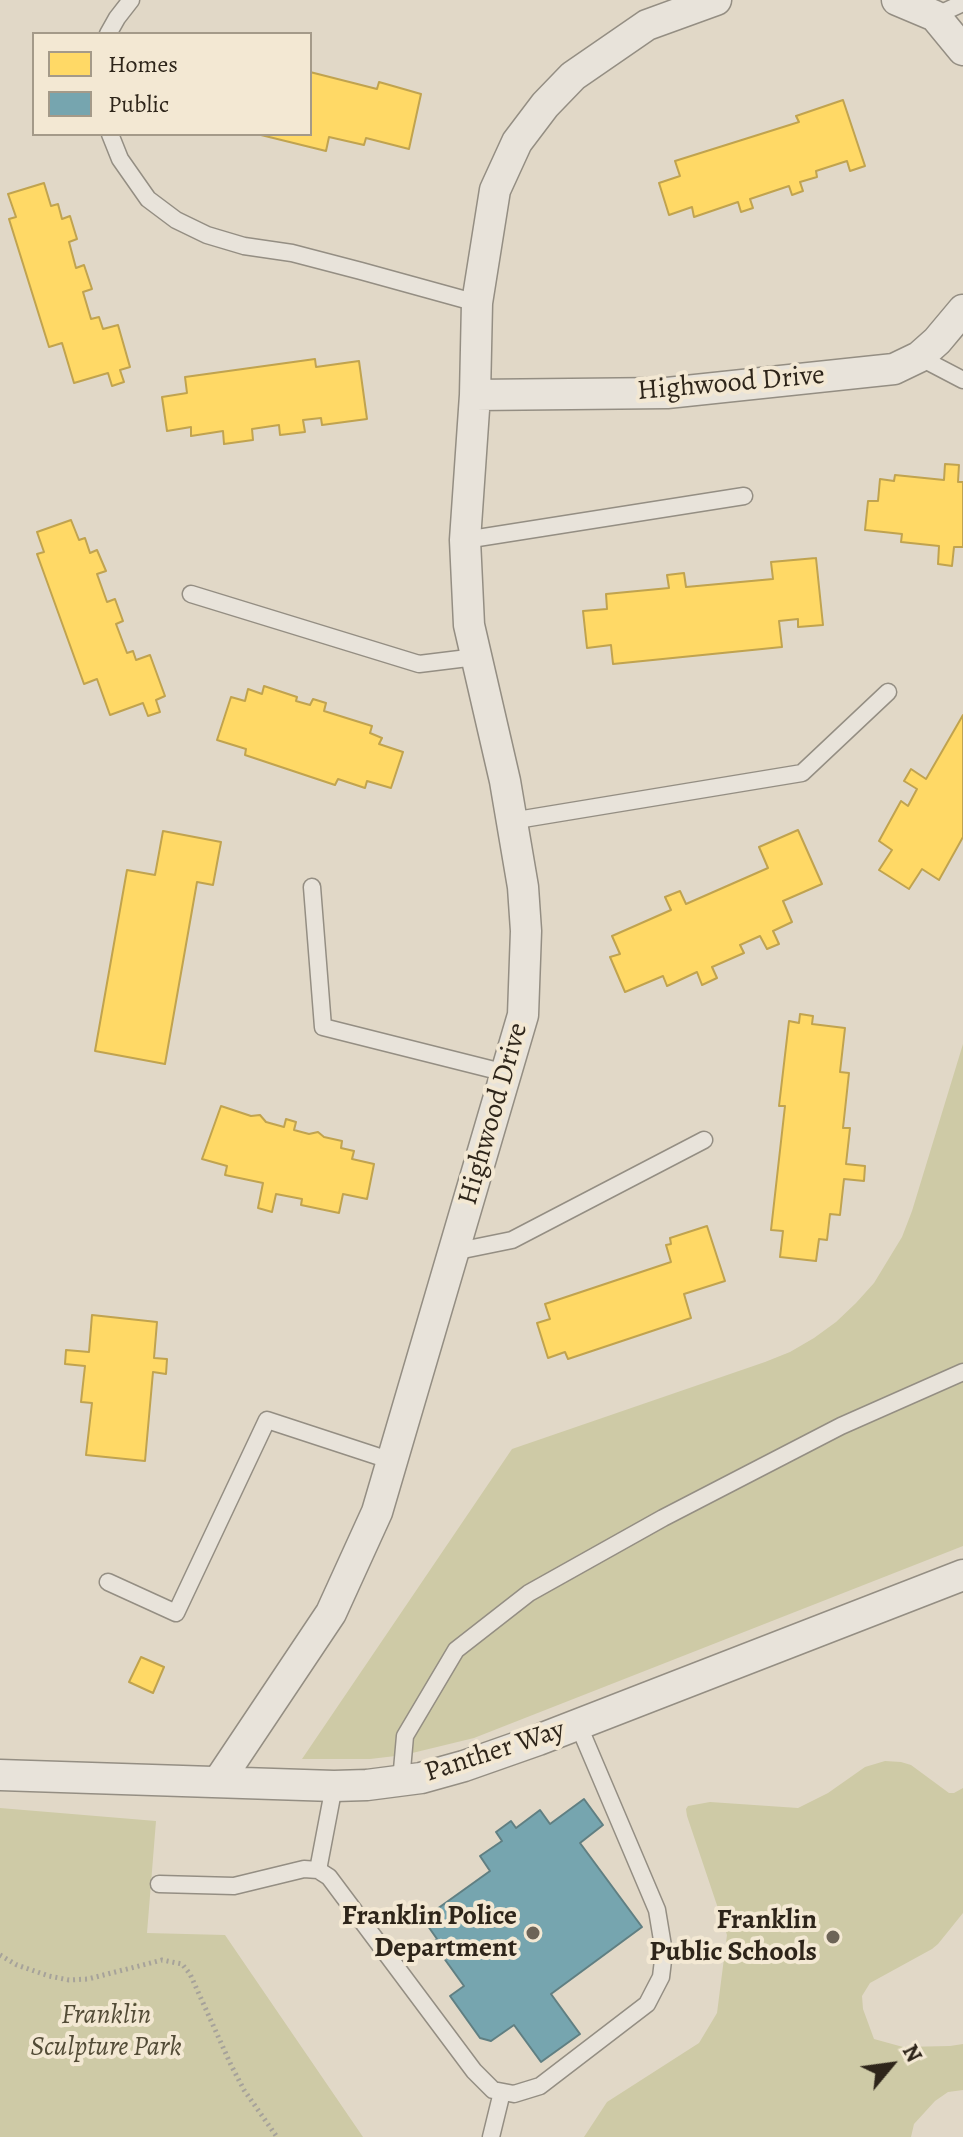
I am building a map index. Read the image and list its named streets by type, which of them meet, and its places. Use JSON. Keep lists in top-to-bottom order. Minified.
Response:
{"streets":{"street":["Highwood Drive","Panther Way"]},"crossings":[["Highwood Drive","Panther Way"]],"parks":["Franklin Sculpture Park"],"places":["Franklin Police Department","Franklin Public Schools"],"legend":["Homes","Public"],"north":"top right"}
